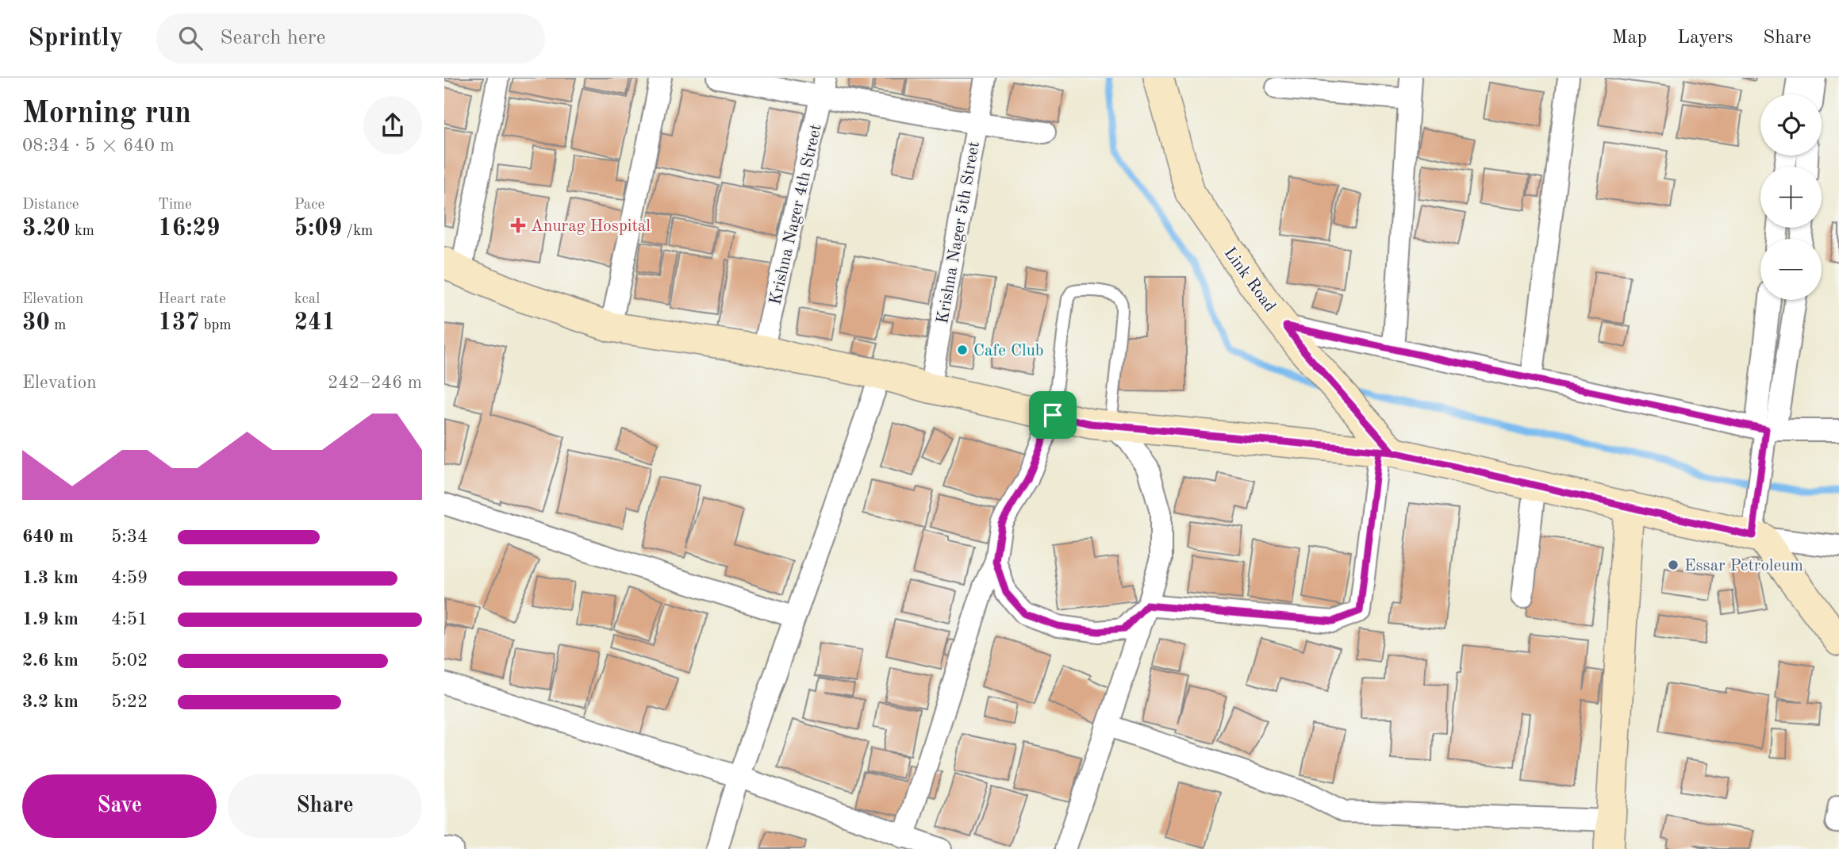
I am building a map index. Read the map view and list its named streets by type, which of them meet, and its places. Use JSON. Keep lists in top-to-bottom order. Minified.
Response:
{"streets":{"street":["Krishna Nager 4th Street","Krishna Nager 5th Street","Link Road"]},"places":{"health":["Anurag Hospital"],"other":["Cafe Club","Essar Petroleum"]},"page":{"header":"Sprintly","search":"Search here","nav":["Map","Layers","Share"],"heading":["Morning run","08:34 · 5 × 640 m"],"map_buttons":["+","−"],"stats":[["Distance","3.20 km"],["Time","16:29"],["Pace","5:09 /km"],["Elevation","30 m"],["Heart rate","137 bpm"],["kcal","241"]],"chart":["Elevation","242–246 m"],"list":[{"name":"640 m","note":"5:34"},{"name":"1.3 km","note":"4:59"},{"name":"1.9 km","note":"4:51"},{"name":"2.6 km","note":"5:02"},{"name":"3.2 km","note":"5:22"}],"buttons":["Save","Share"]}}
